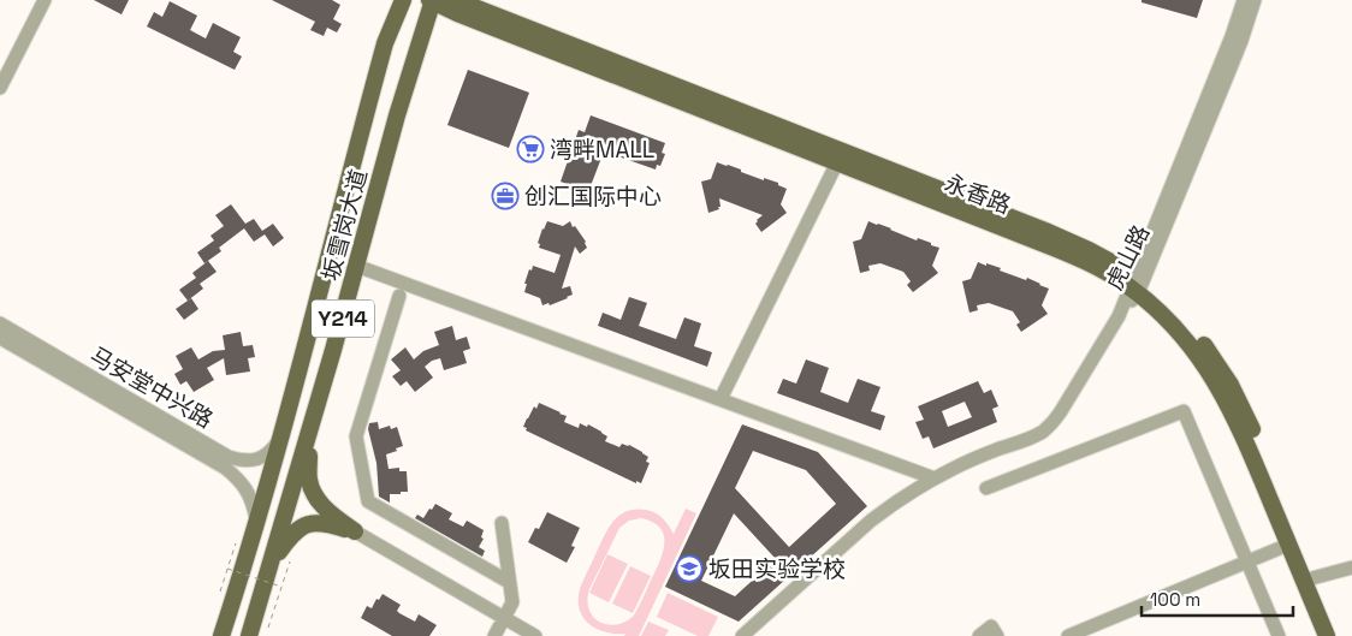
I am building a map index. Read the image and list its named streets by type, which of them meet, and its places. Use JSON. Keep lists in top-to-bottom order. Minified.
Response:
{"streets":{"main road":["永香路","坂雪岗大道","Y214"],"street":["虎山路","马安堂中兴路"]},"crossings":[["永香路","坂雪岗大道"],["永香路","虎山路"],["坂雪岗大道","马安堂中兴路"]],"places":{"supermarket":["湾畔MALL"],"office":["创汇国际中心"],"school or university":["坂田实验学校"]},"scale_bar":"100 m"}
